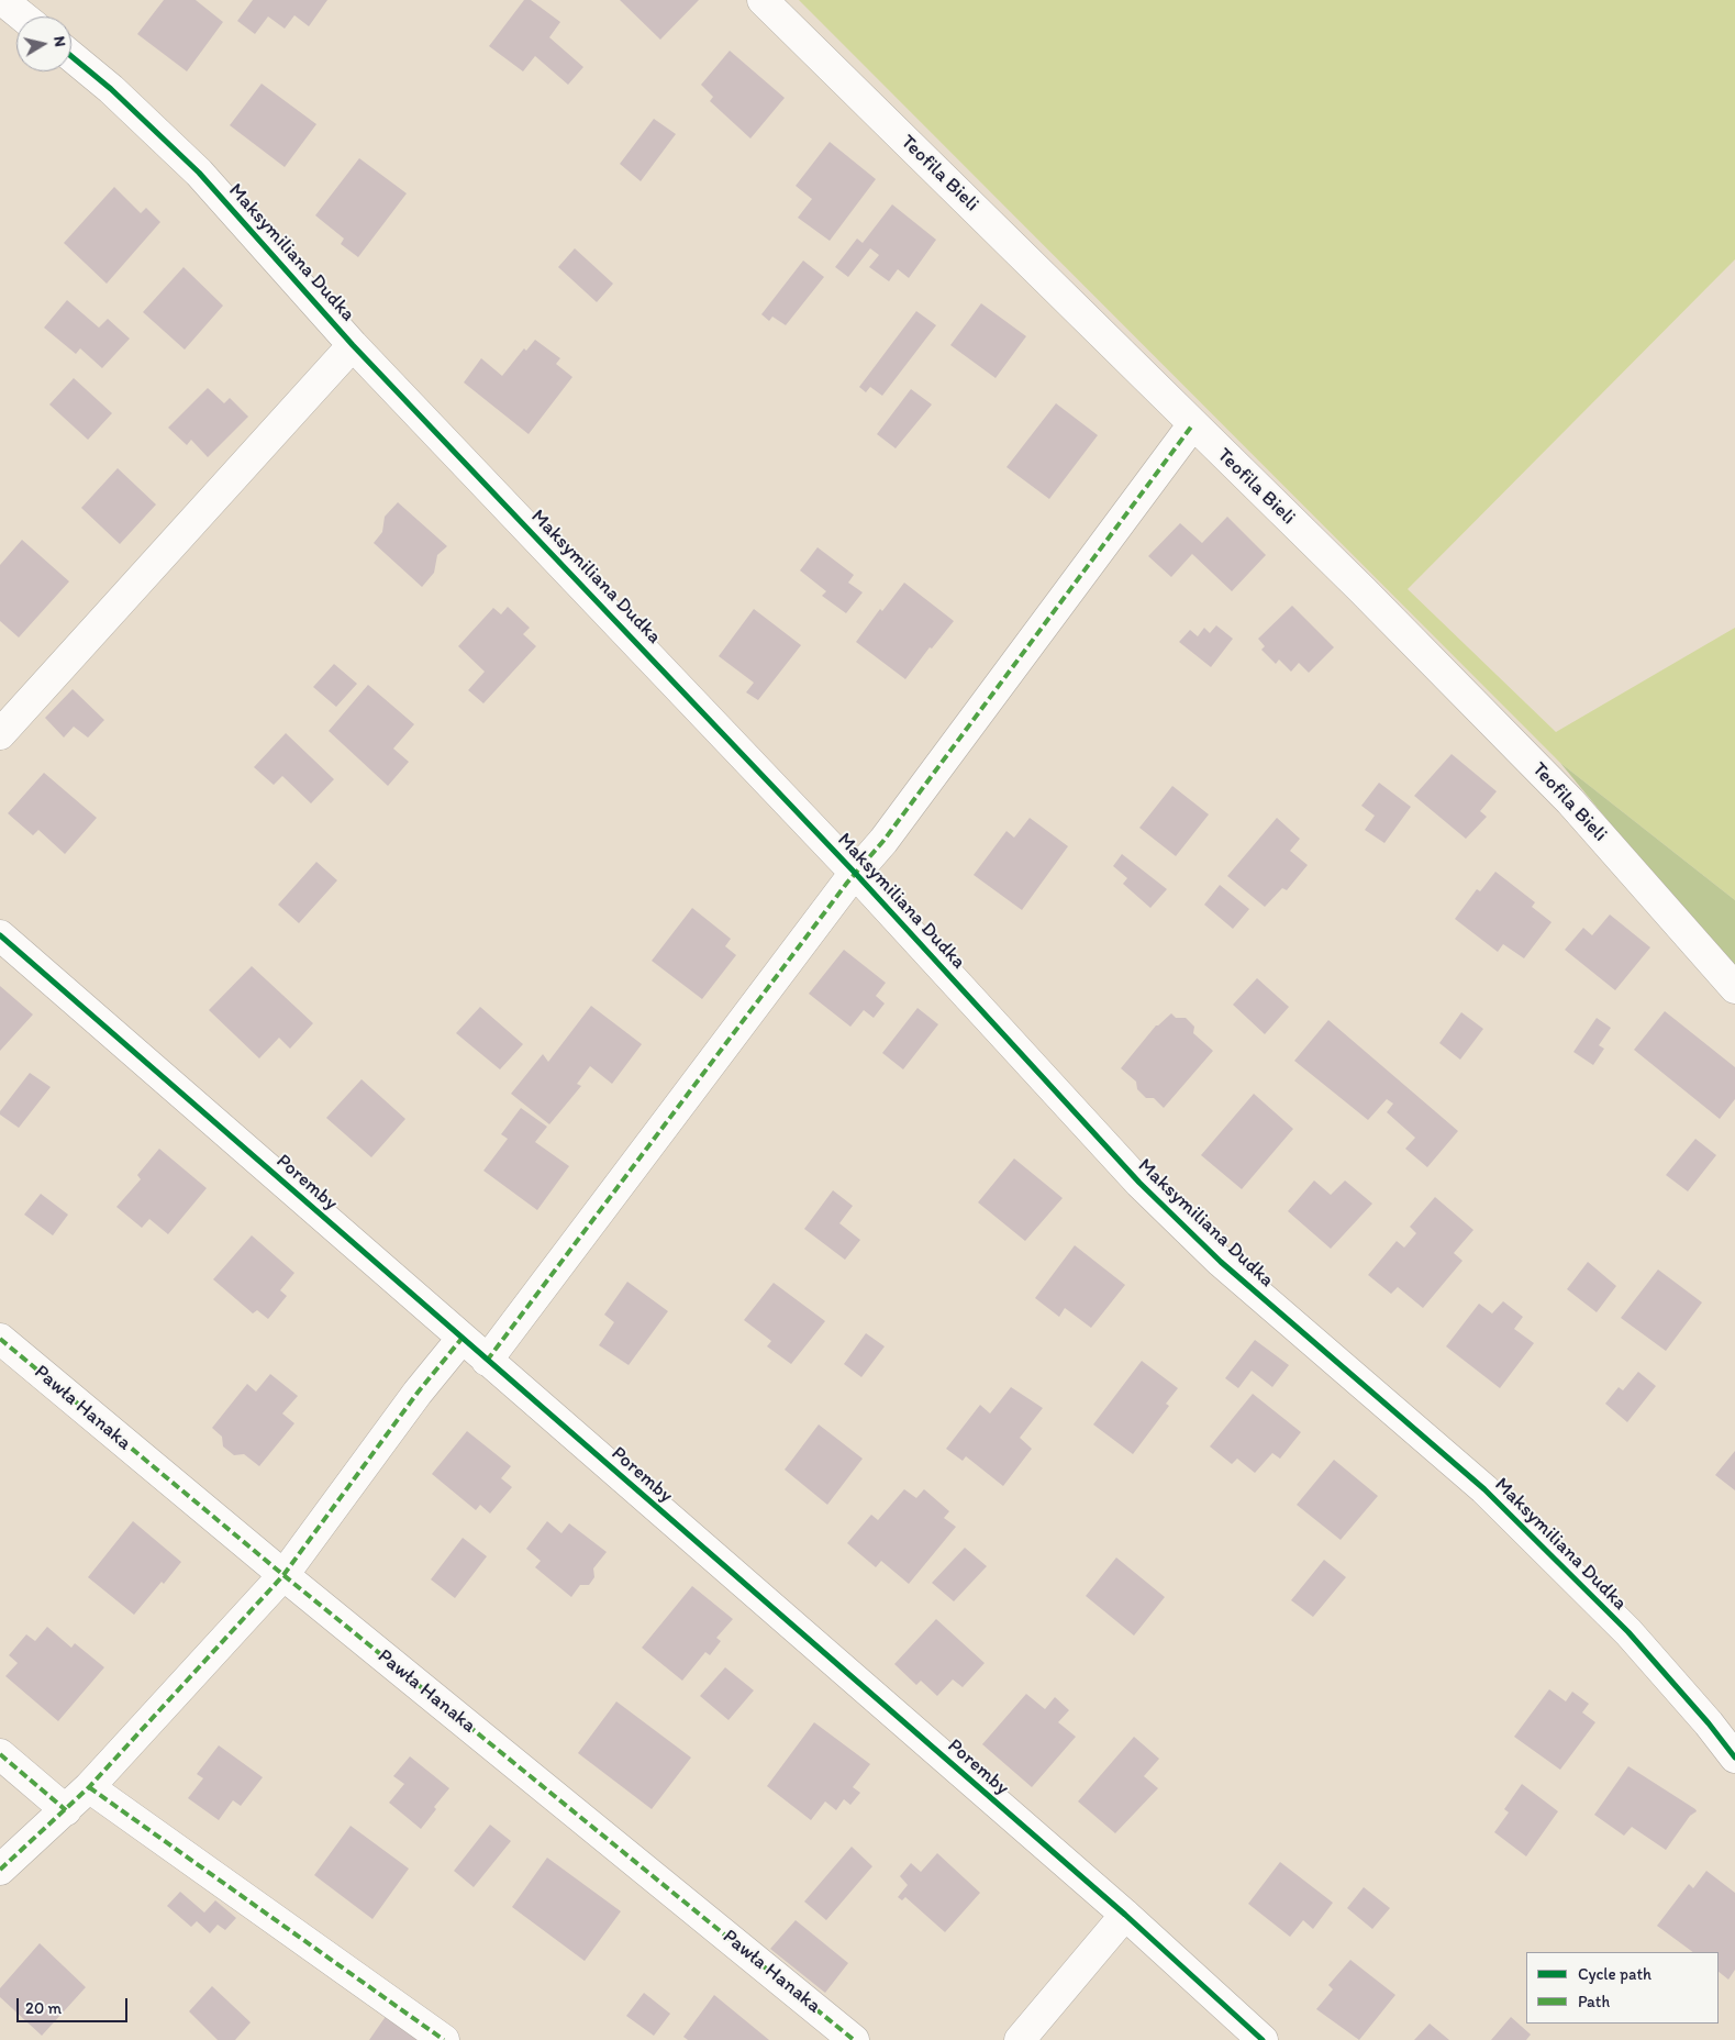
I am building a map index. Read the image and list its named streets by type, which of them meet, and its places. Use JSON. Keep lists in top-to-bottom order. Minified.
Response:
{"streets":{"street":["Teofila Bieli","Maksymiliana Dudka","Poremby","Pawła Hanaka"]},"legend":["Cycle path","Path"],"scale_bar":"20 m","north":"right"}
